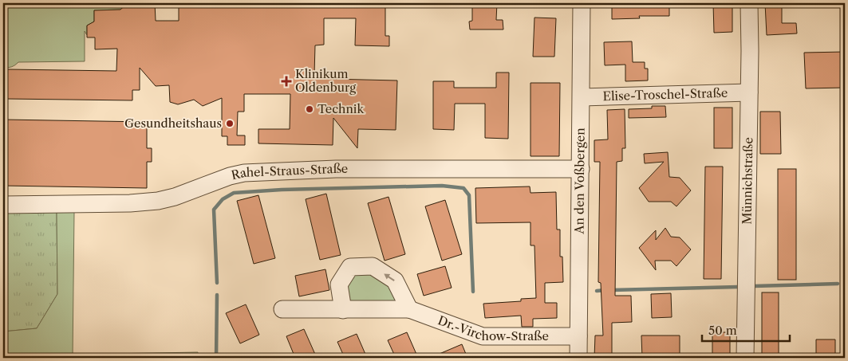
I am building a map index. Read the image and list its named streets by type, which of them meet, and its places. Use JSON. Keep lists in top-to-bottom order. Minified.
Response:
{"streets":{"street":["Elise-Troschel-Straße","Rahel-Straus-Straße","Münnichstraße","An den Voßbergen","Dr.-Virchow-Straße"]},"crossings":[["Elise-Troschel-Straße","Münnichstraße"],["Elise-Troschel-Straße","An den Voßbergen"],["Rahel-Straus-Straße","An den Voßbergen"],["An den Voßbergen","Dr.-Virchow-Straße"]],"places":{"health":["Klinikum Oldenburg"],"other":["Technik","Gesundheitshaus"]},"scale_bar":"50 m"}
